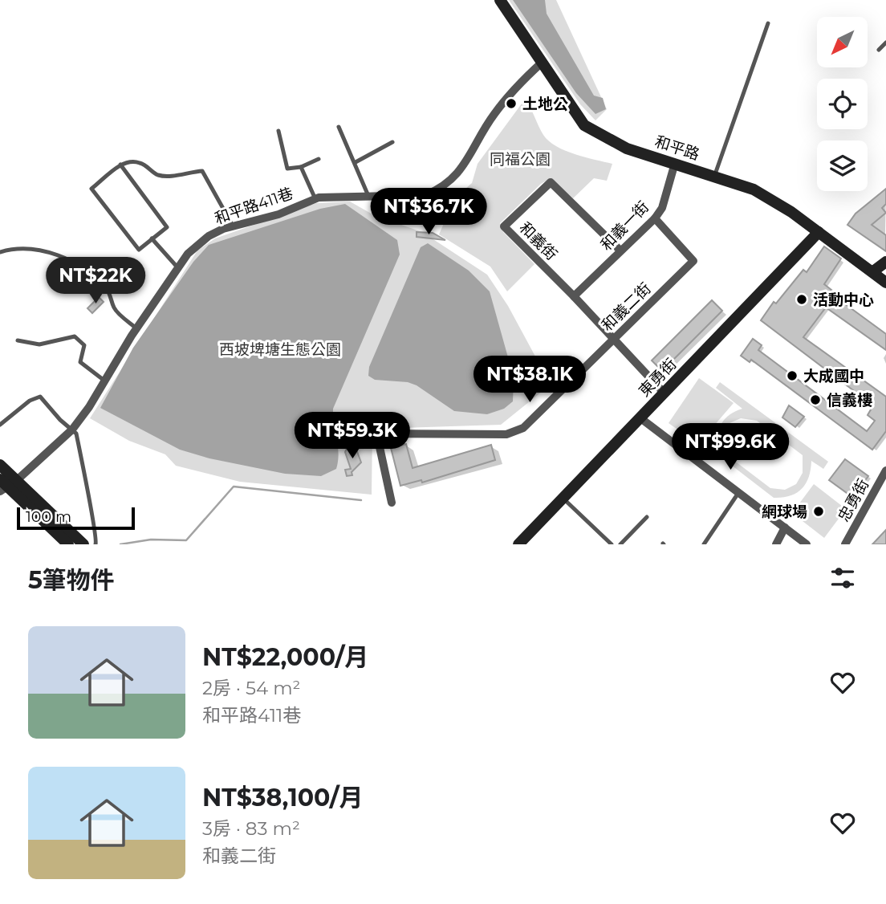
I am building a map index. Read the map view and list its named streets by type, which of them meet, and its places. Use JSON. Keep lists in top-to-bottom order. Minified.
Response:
{"streets":{"street":["和平路","和平路411巷","和義一街","和義街","和義二街","東勇街","忠勇街"]},"crossings":[["和平路","和平路411巷"],["和平路","和義一街"],["和平路","東勇街"],["和義一街","和義街"],["和義一街","和義二街"],["和義街","和義二街"],["和義街","東勇街"]],"parks":["同福公園","西坡埤塘生態公園"],"places":["土地公","活動中心","大成國中","信義樓","網球場"],"scale_bar":"100 m","north":"bottom left","page":{"price":["NT$36.7K","NT$22K","NT$38.1K","NT$59.3K","NT$99.6K"],"scale":"100 m","heading":"5筆物件","list":[{"name":"NT$22,000/月","note":"2房 · 54 m² · 和平路411巷"},{"name":"NT$38,100/月","note":"3房 · 83 m² · 和義二街"}]}}
